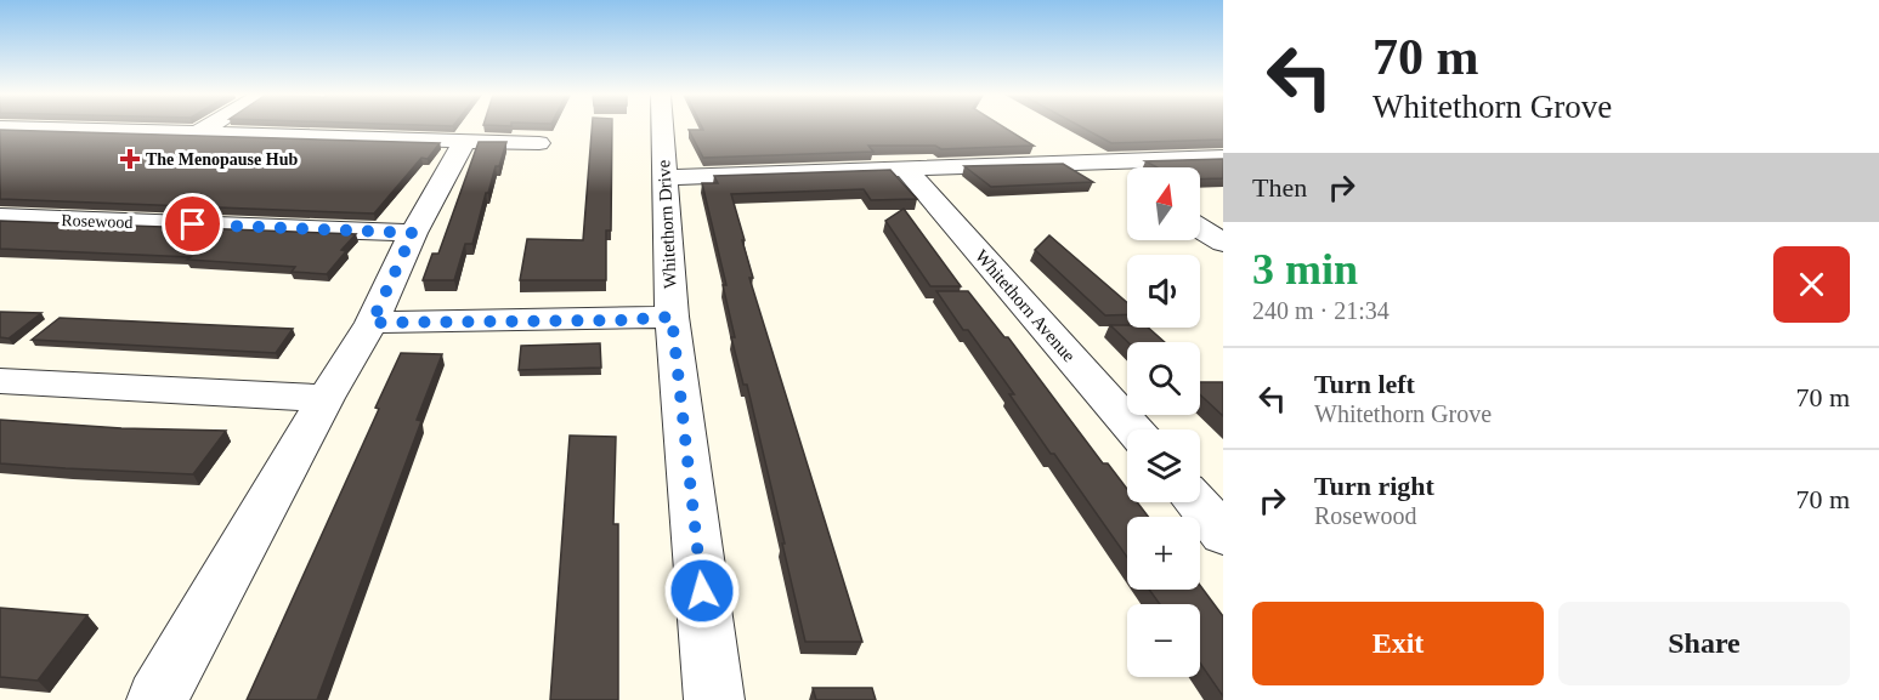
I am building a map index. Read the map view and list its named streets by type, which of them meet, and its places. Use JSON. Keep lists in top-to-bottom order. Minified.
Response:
{"streets":{"street":["Rosewood","Whitethorn Drive","Whitethorn Avenue"]},"places":{"health":["The Menopause Hub"]},"north":"top","page":{"turn":["70 m","Whitethorn Grove"],"then":"Then","map_buttons":["+","−"],"heading":["3 min","240 m · 21:34"],"list":[{"name":"Turn left","note":"Whitethorn Grove","value":"70 m"},{"name":"Turn right","note":"Rosewood","value":"70 m"}],"buttons":["Exit","Share"]}}
